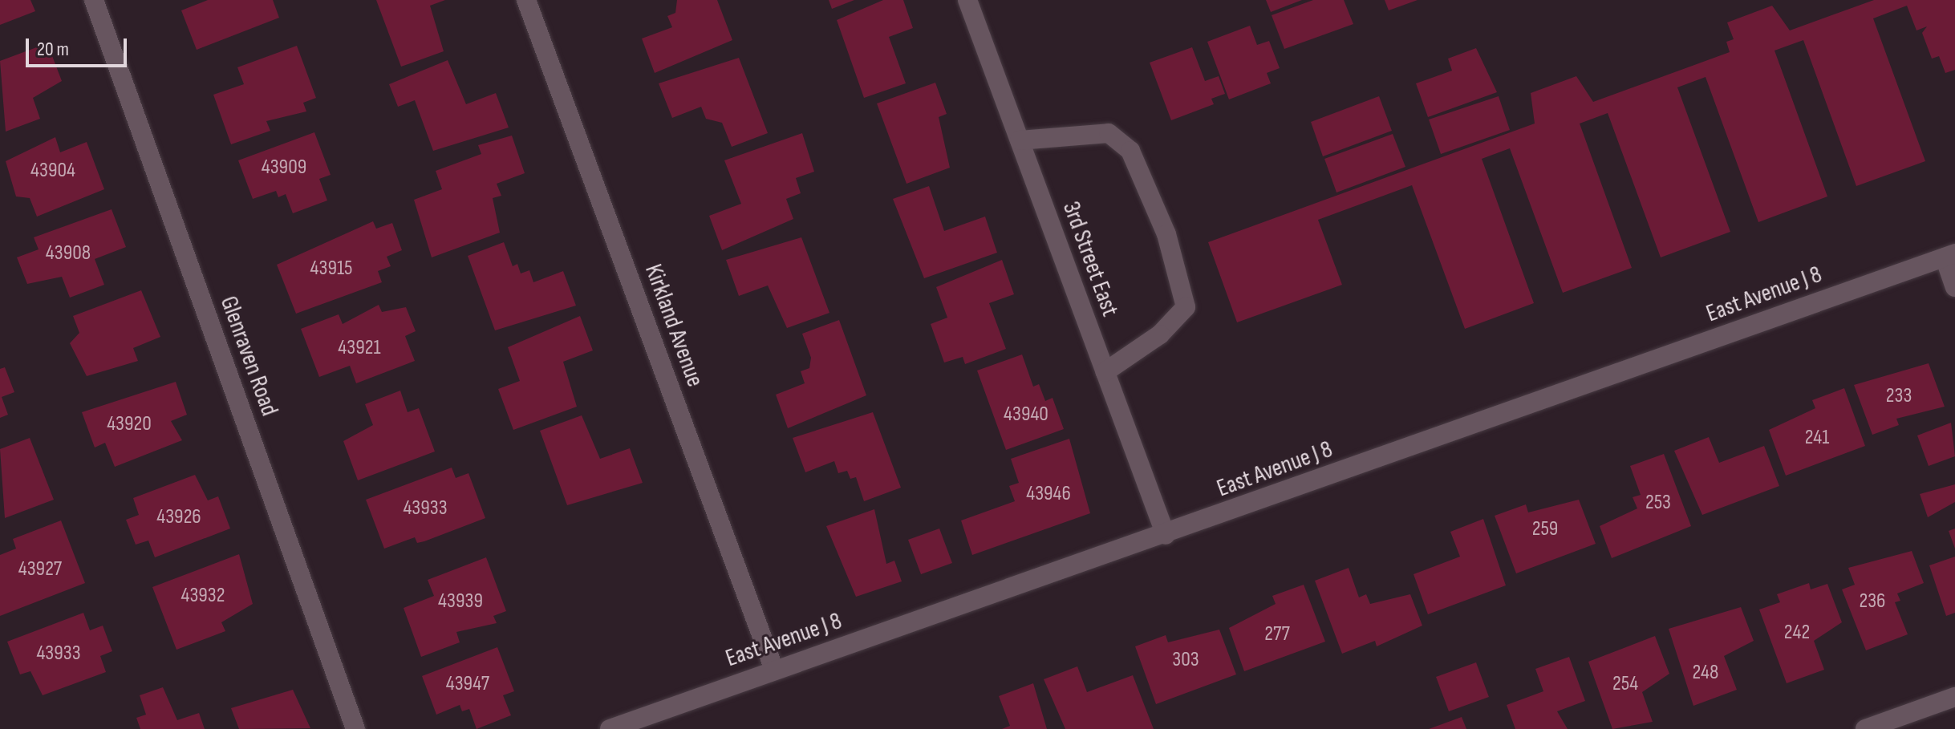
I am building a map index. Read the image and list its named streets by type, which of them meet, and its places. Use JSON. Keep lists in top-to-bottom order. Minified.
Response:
{"streets":{"street":["3rd Street East","East Avenue J 8","Kirkland Avenue","Glenraven Road"]},"crossings":[["3rd Street East","East Avenue J 8"],["East Avenue J 8","Kirkland Avenue"]],"house_numbers":["43909","43904","43908","43915","43921","233","43940","43920","241","43946","253","43933","43926","259","43927","43932","43939","236","242","277","43933","303","248","43947","254"],"scale_bar":"20 m"}
